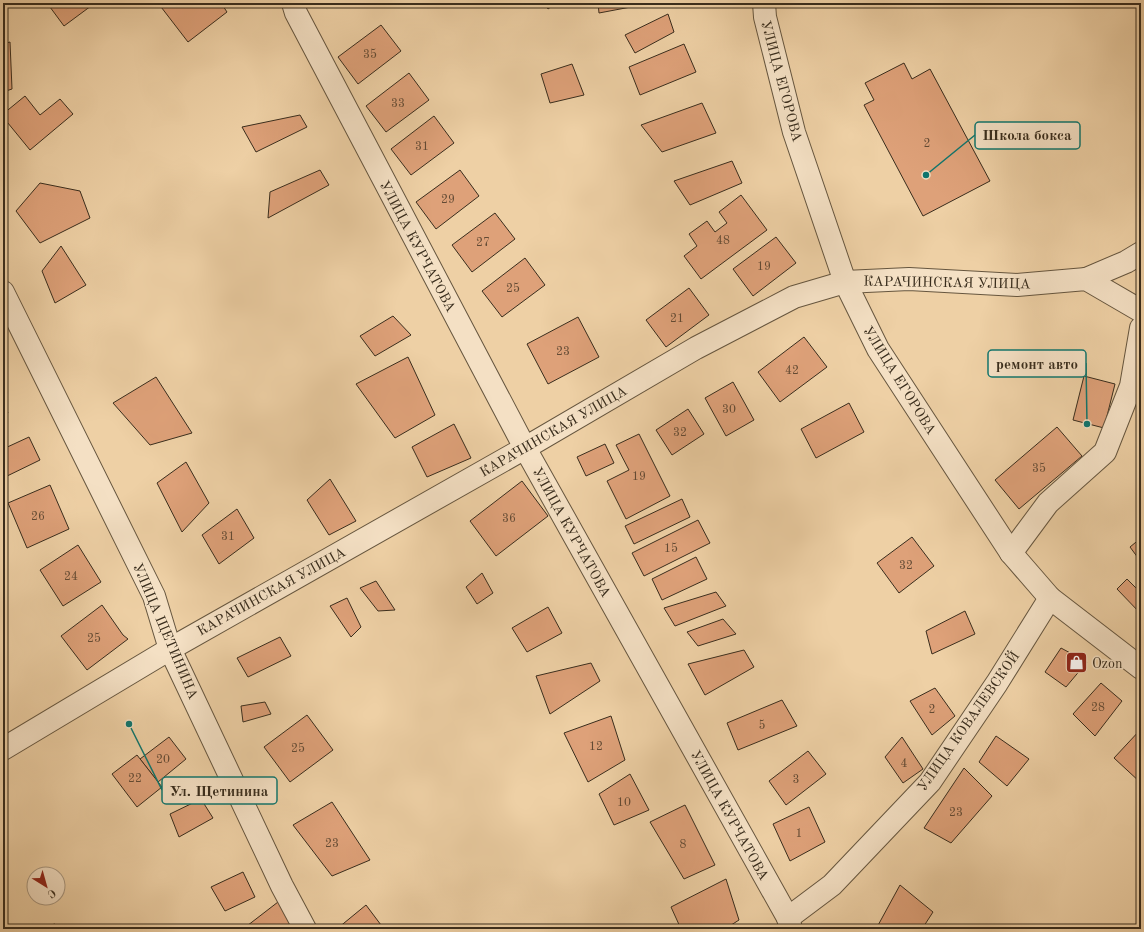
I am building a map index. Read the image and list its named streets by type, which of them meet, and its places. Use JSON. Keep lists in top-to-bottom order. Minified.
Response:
{"streets":{"street":["УЛИЦА ЕГОРОВА","УЛИЦА КУРЧАТОВА","КАРАЧИНСКАЯ УЛИЦА","УЛИЦА ЩЕТИНИНА","УЛИЦА КОВАЛЕВСКОЙ"]},"crossings":[["УЛИЦА ЕГОРОВА","КАРАЧИНСКАЯ УЛИЦА"],["УЛИЦА ЕГОРОВА","УЛИЦА КОВАЛЕВСКОЙ"],["УЛИЦА КУРЧАТОВА","КАРАЧИНСКАЯ УЛИЦА"],["УЛИЦА КУРЧАТОВА","УЛИЦА КОВАЛЕВСКОЙ"],["КАРАЧИНСКАЯ УЛИЦА","УЛИЦА ЩЕТИНИНА"]],"places":{"other":["Школа бокса","ремонт авто","Ул. Щетинина"],"shop":["Ozon"]},"house_numbers":["35","33","2","31","29","48","27","19","25","21","23","42","30","32","35","19","26","36","31","15","32","24","25","28","2","5","12","25","20","4","22","3","10","23","1","23","8"],"north":"bottom right"}
